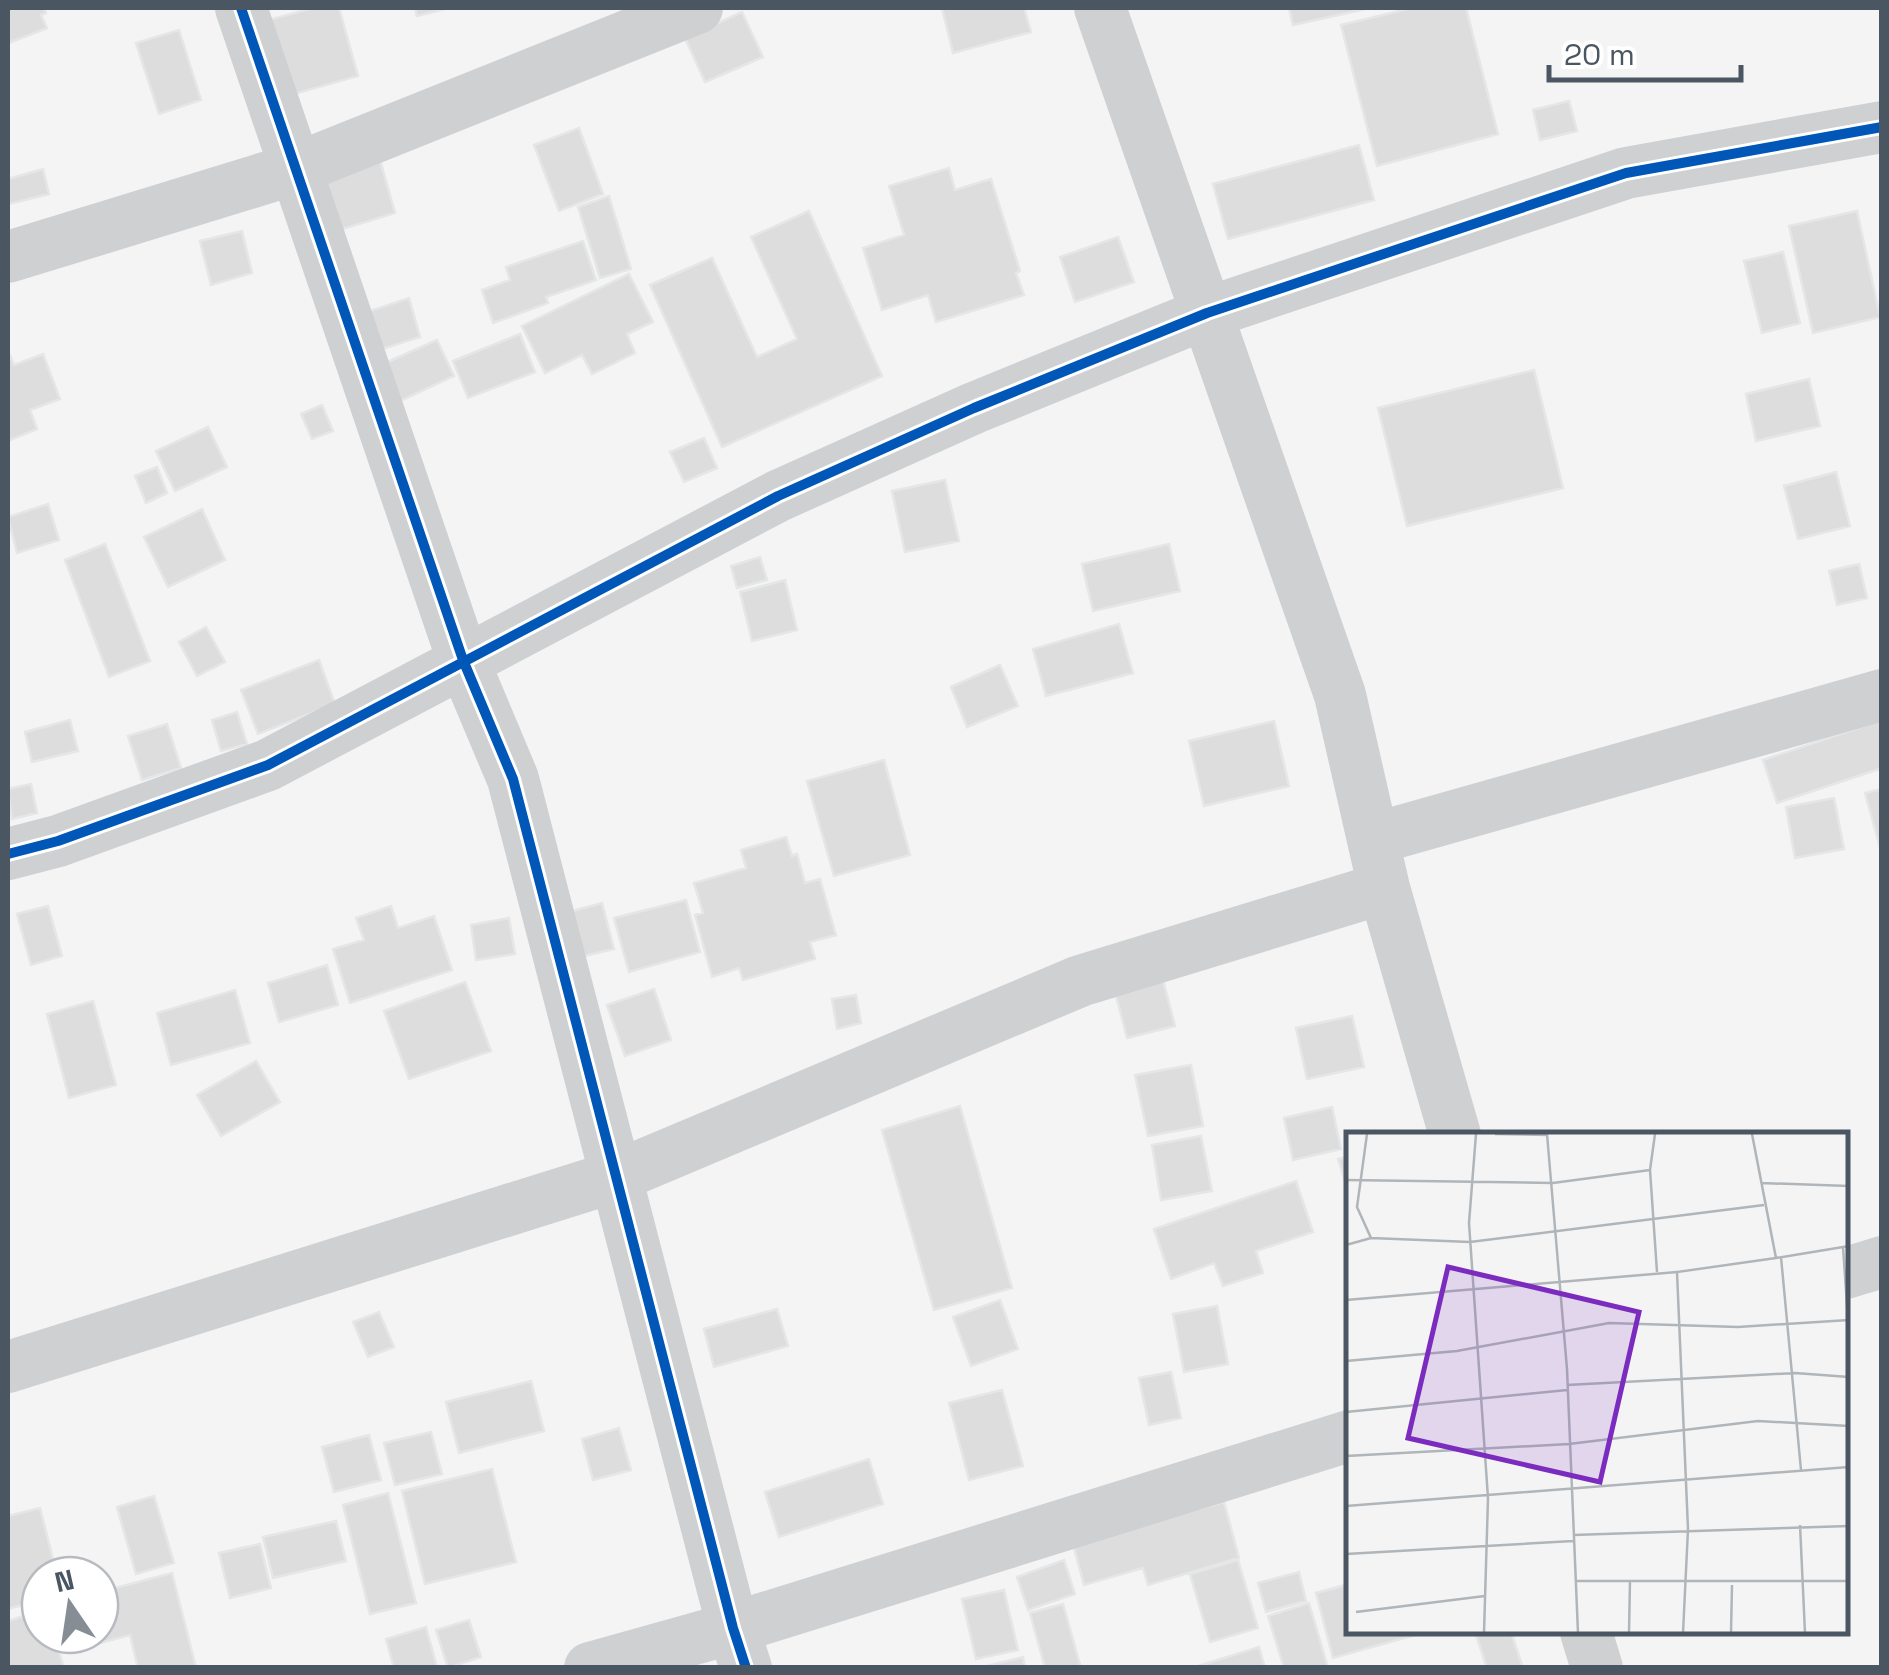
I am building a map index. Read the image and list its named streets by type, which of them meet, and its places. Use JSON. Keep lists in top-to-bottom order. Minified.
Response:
{"scale_bar":"20 m","north":"top"}
